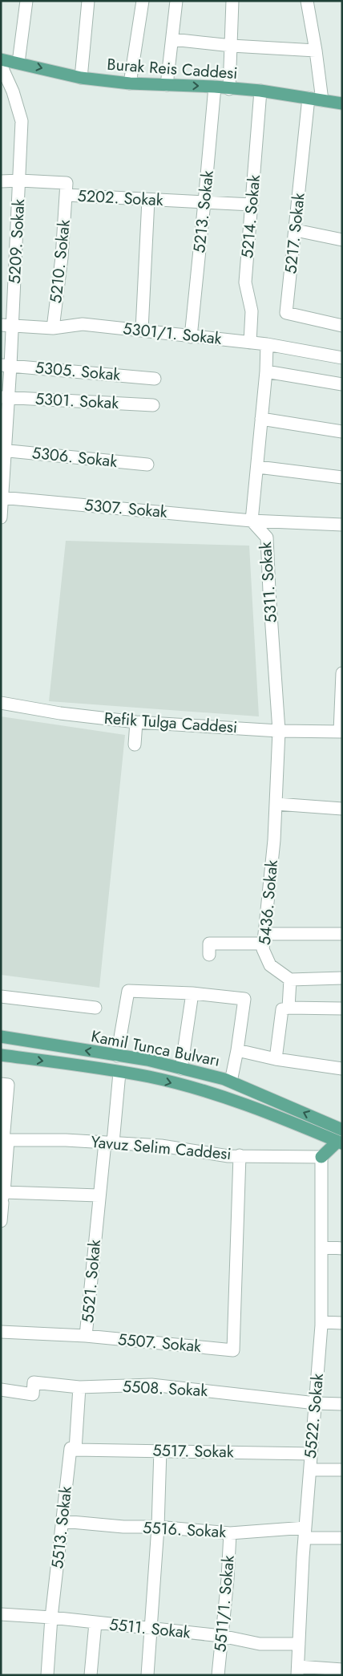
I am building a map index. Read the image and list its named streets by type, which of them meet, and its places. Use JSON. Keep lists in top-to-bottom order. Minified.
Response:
{"streets":{"main road":["Burak Reis Caddesi","Kamil Tunca Bulvarı"],"street":["5202. Sokak","5213. Sokak","5214. Sokak","5217. Sokak","5209. Sokak","5210. Sokak","5301/1. Sokak","5305. Sokak","5301. Sokak","5306. Sokak","5307. Sokak","5311. Sokak","Refik Tulga Caddesi","5436. Sokak","Yavuz Selim Caddesi","5521. Sokak","5507. Sokak","5508. Sokak","5522. Sokak","5517. Sokak","5513. Sokak","5516. Sokak","5511/1. Sokak","5511. Sokak"]},"crossings":[["Burak Reis Caddesi","5213. Sokak"],["Burak Reis Caddesi","5214. Sokak"],["Burak Reis Caddesi","5217. Sokak"],["5202. Sokak","5213. Sokak"],["5202. Sokak","5214. Sokak"],["5202. Sokak","5209. Sokak"],["5202. Sokak","5210. Sokak"],["5213. Sokak","5301/1. Sokak"],["5214. Sokak","5301/1. Sokak"],["5209. Sokak","5301/1. Sokak"],["5209. Sokak","5305. Sokak"],["5209. Sokak","5301. Sokak"],["5209. Sokak","5306. Sokak"],["5209. Sokak","5307. Sokak"],["5210. Sokak","5301/1. Sokak"],["5301/1. Sokak","5311. Sokak"],["5307. Sokak","5311. Sokak"],["5311. Sokak","Refik Tulga Caddesi"],["5311. Sokak","5436. Sokak"],["Refik Tulga Caddesi","5436. Sokak"],["Kamil Tunca Bulvarı","5521. Sokak"],["Yavuz Selim Caddesi","5521. Sokak"],["Yavuz Selim Caddesi","5507. Sokak"],["Yavuz Selim Caddesi","5522. Sokak"],["5521. Sokak","5507. Sokak"],["5508. Sokak","5522. Sokak"],["5508. Sokak","5513. Sokak"],["5522. Sokak","5517. Sokak"],["5522. Sokak","5516. Sokak"],["5522. Sokak","5511. Sokak"],["5517. Sokak","5513. Sokak"],["5513. Sokak","5516. Sokak"],["5513. Sokak","5511. Sokak"],["5516. Sokak","5511/1. Sokak"],["5511/1. Sokak","5511. Sokak"]]}
